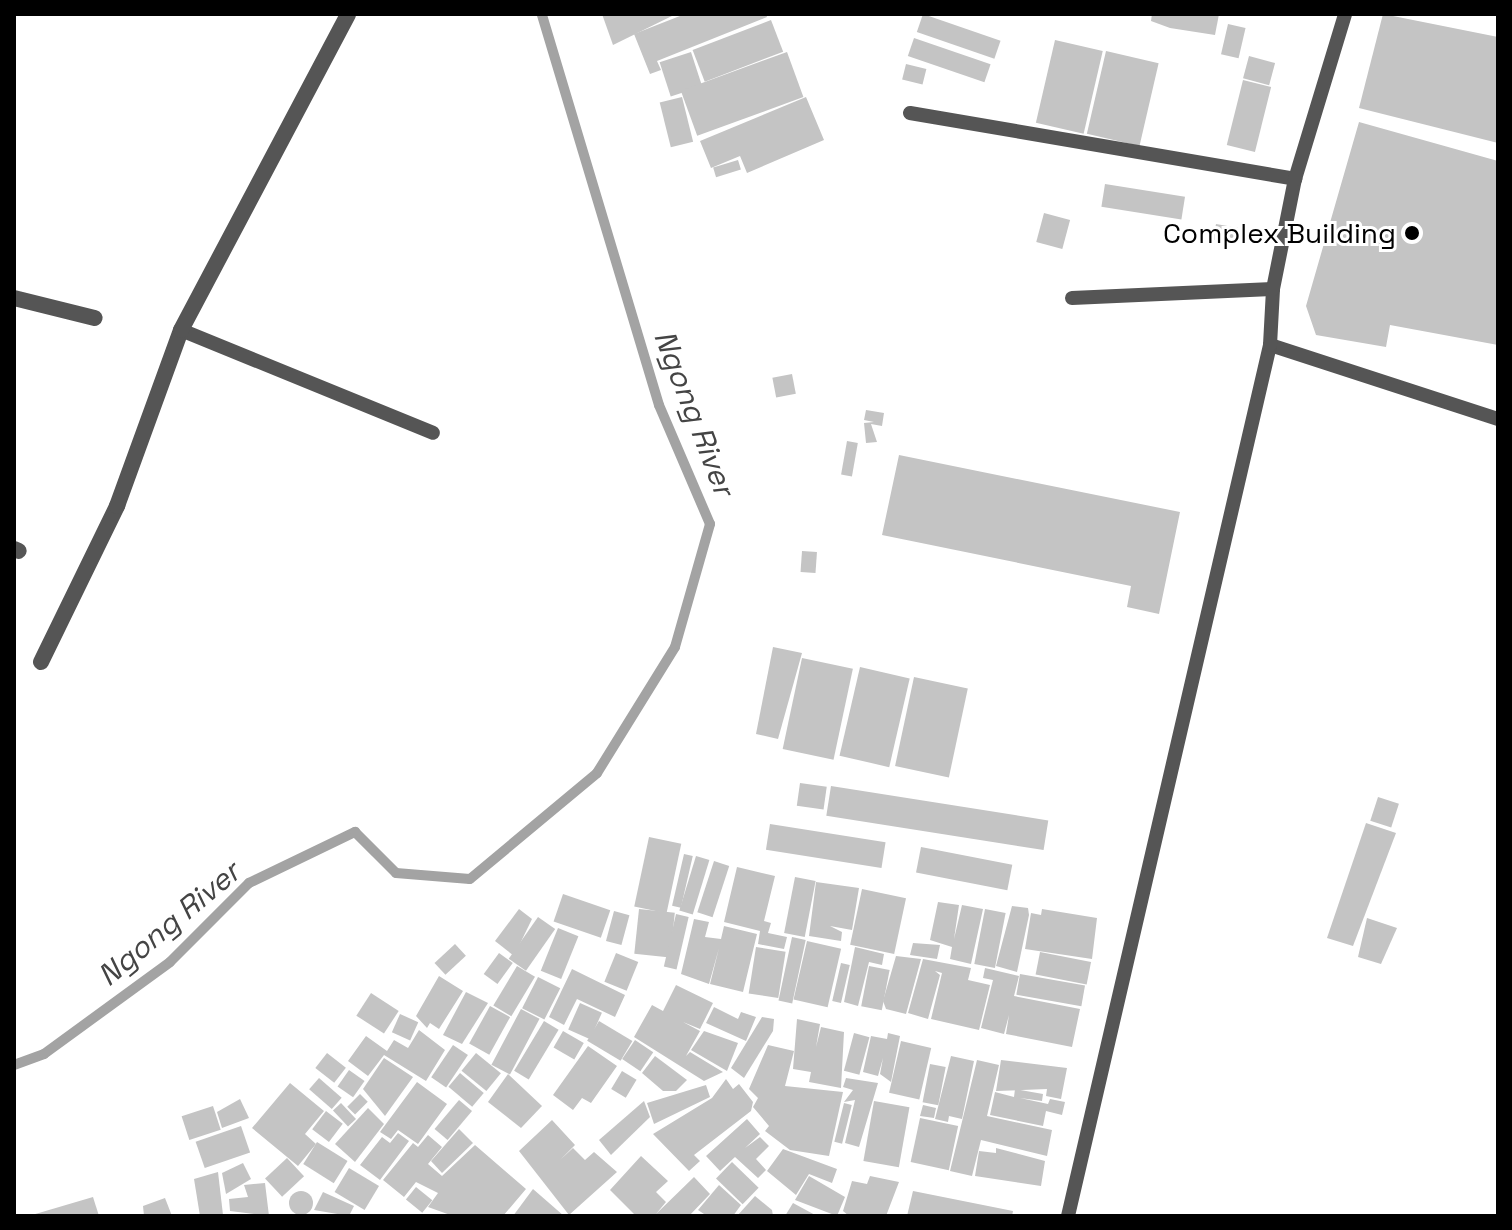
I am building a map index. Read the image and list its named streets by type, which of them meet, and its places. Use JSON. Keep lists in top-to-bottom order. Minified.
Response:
{"water":["Ngong River"],"places":["Complex Building"]}
